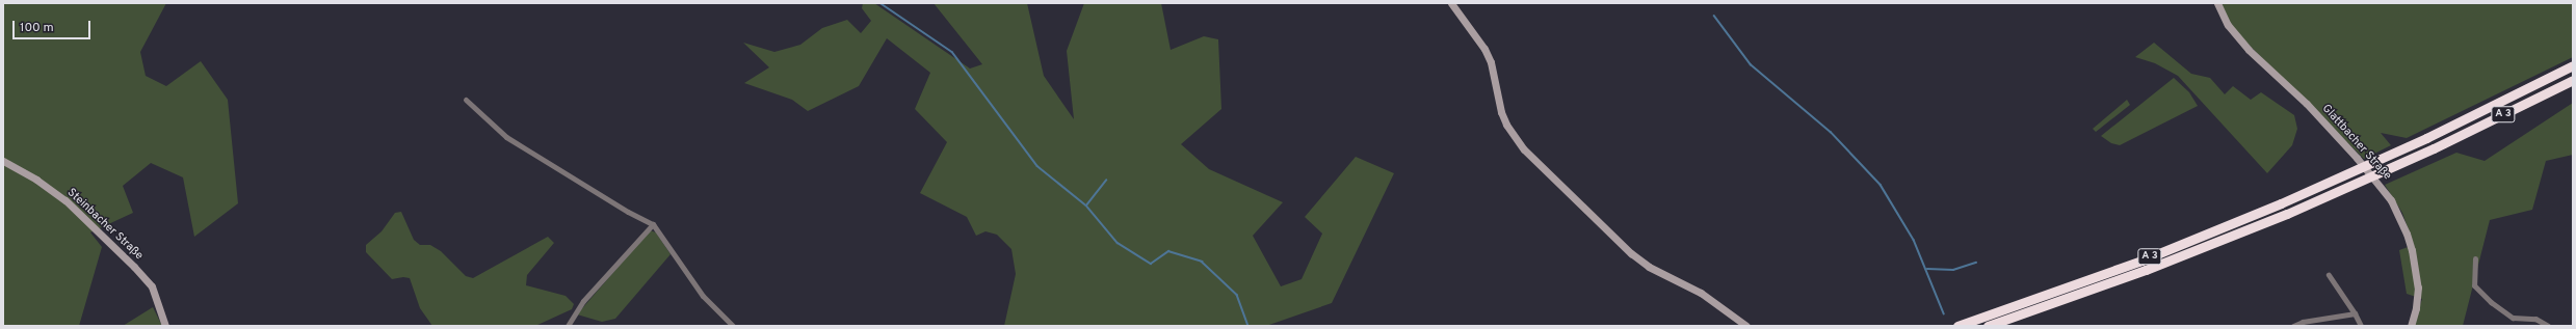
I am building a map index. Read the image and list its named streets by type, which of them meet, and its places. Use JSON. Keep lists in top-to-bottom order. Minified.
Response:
{"streets":{"highway":["A 3"],"street":["Glattbacher Straße","Steinbacher Straße"]},"scale_bar":"100 m"}
